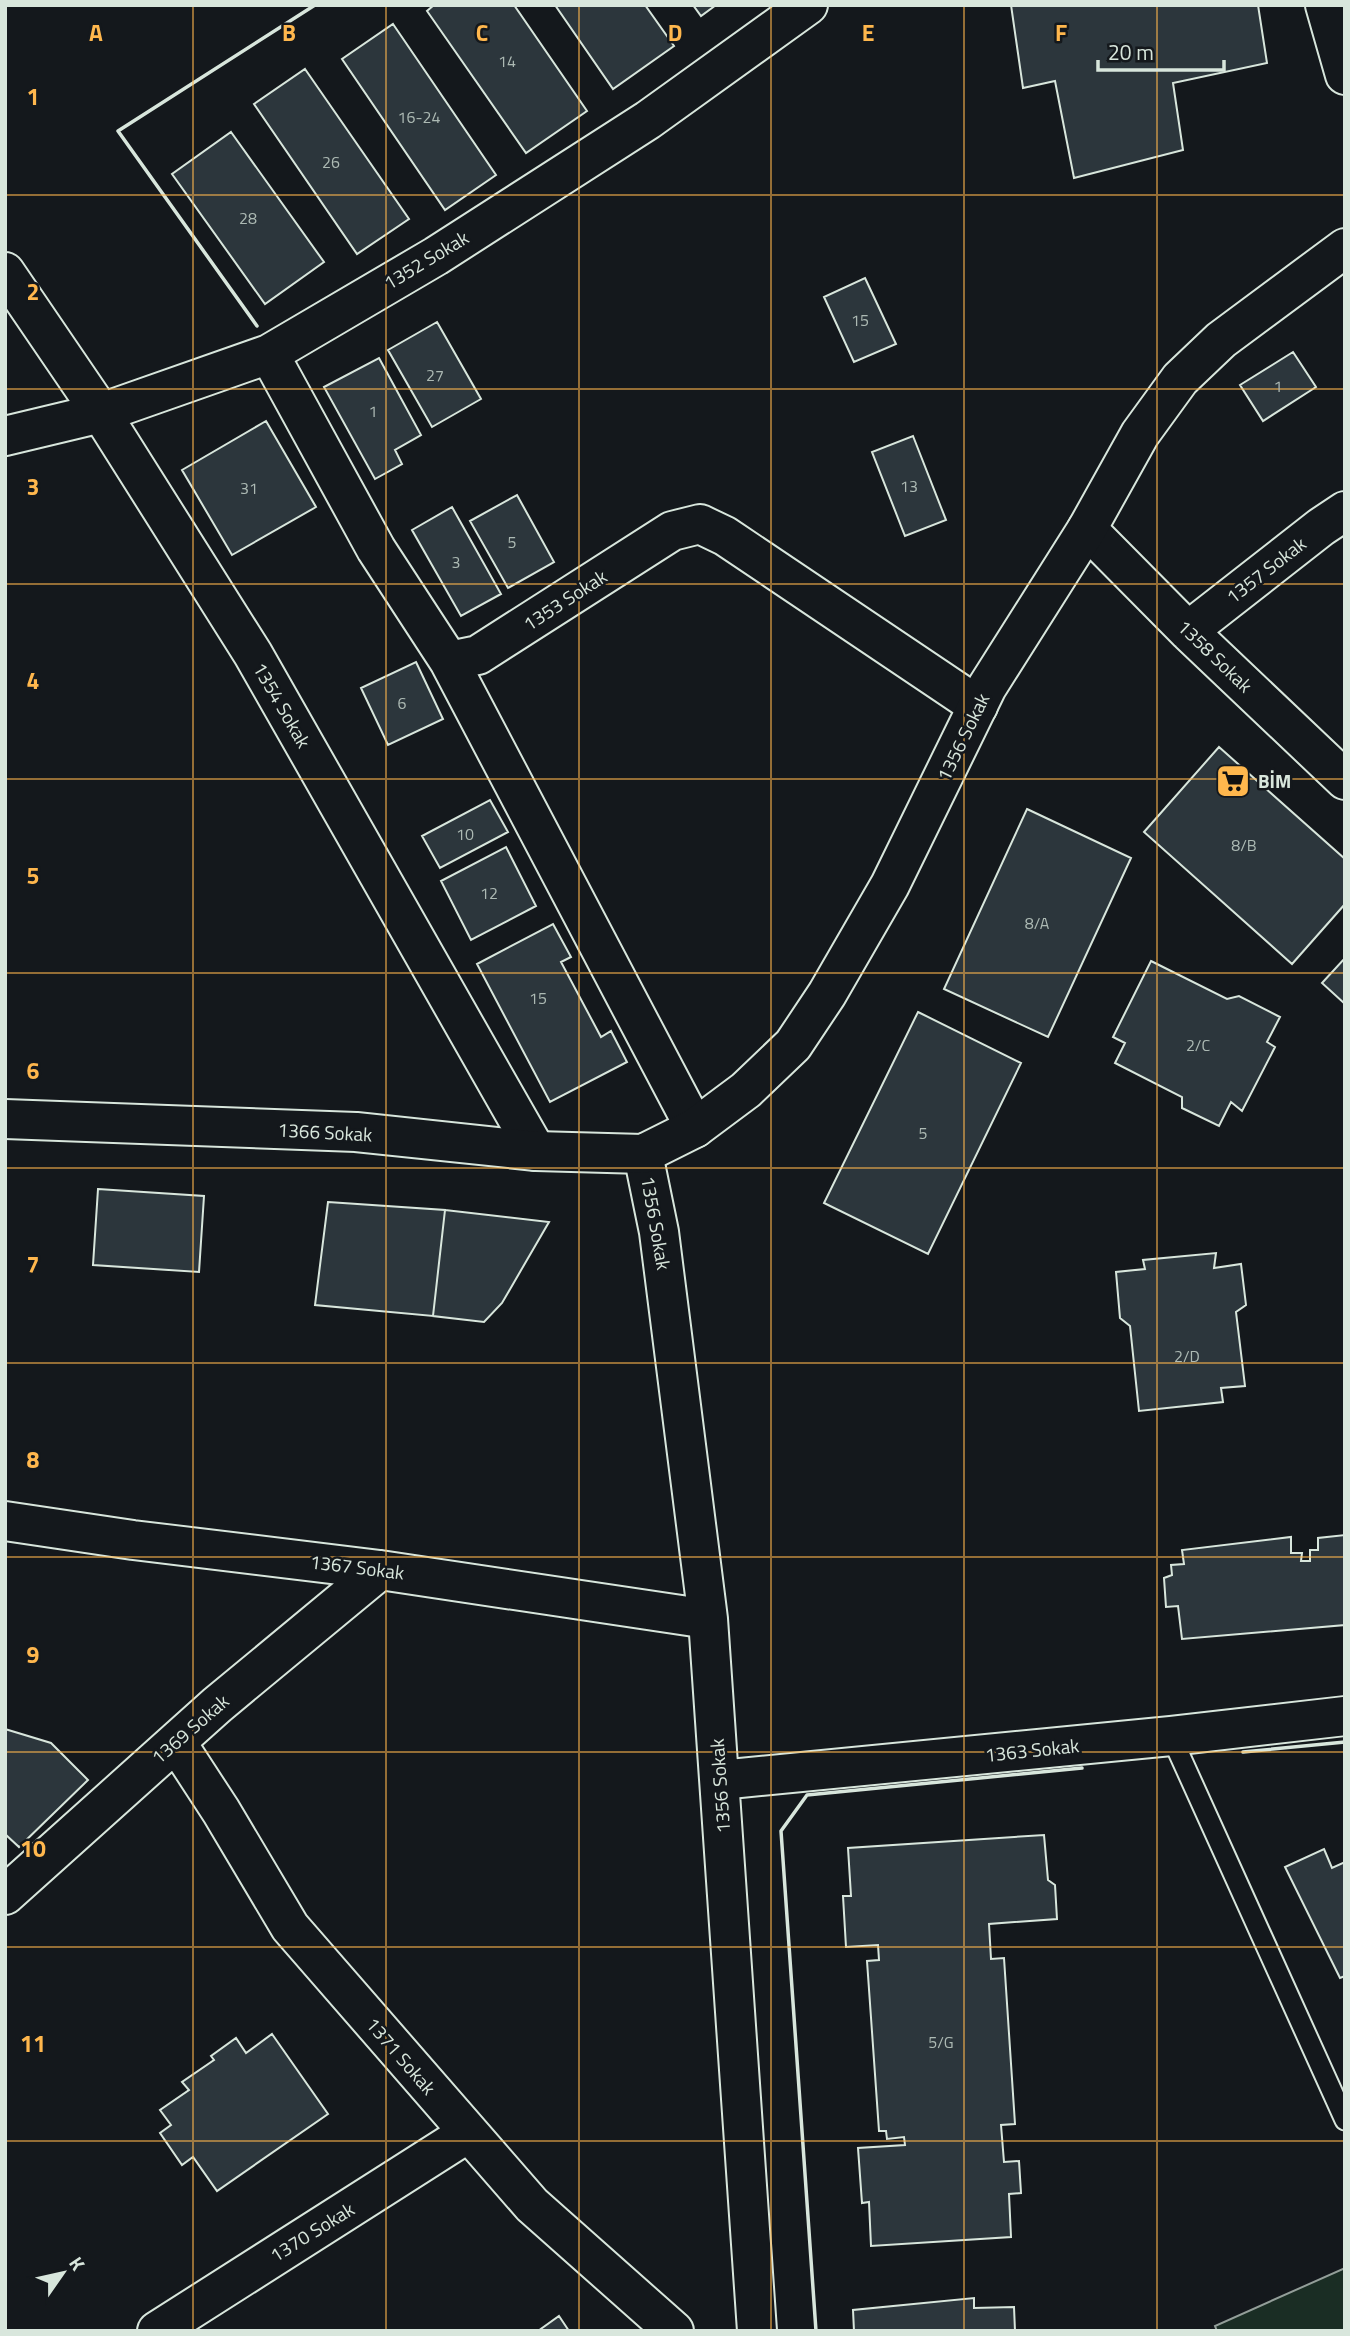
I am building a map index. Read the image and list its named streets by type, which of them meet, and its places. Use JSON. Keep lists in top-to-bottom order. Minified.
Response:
{"streets":{"street":["1352 Sokak","1357 Sokak","1353 Sokak","1358 Sokak","1354 Sokak","1356 Sokak","1366 Sokak","1367 Sokak","1369 Sokak","1363 Sokak","1371 Sokak","1370 Sokak"]},"crossings":[["1352 Sokak","1354 Sokak"],["1357 Sokak","1358 Sokak"],["1353 Sokak","1356 Sokak"],["1358 Sokak","1356 Sokak"],["1354 Sokak","1366 Sokak"],["1356 Sokak","1366 Sokak"],["1356 Sokak","1367 Sokak"],["1356 Sokak","1363 Sokak"],["1367 Sokak","1369 Sokak"],["1369 Sokak","1371 Sokak"],["1371 Sokak","1370 Sokak"]],"places":{"supermarket":["BİM"]},"house_numbers":["14","16-24","26","28","15","27","1","1","13","31","5","3","6","10","8/B","12","8/A","15","2/C","5","2/D","5/G"],"scale_bar":"20 m","north":"top right","grid":{"columns":["A","B","C","D","E","F"],"rows":["1","2","3","4","5","6","7","8","9","10","11"]}}
